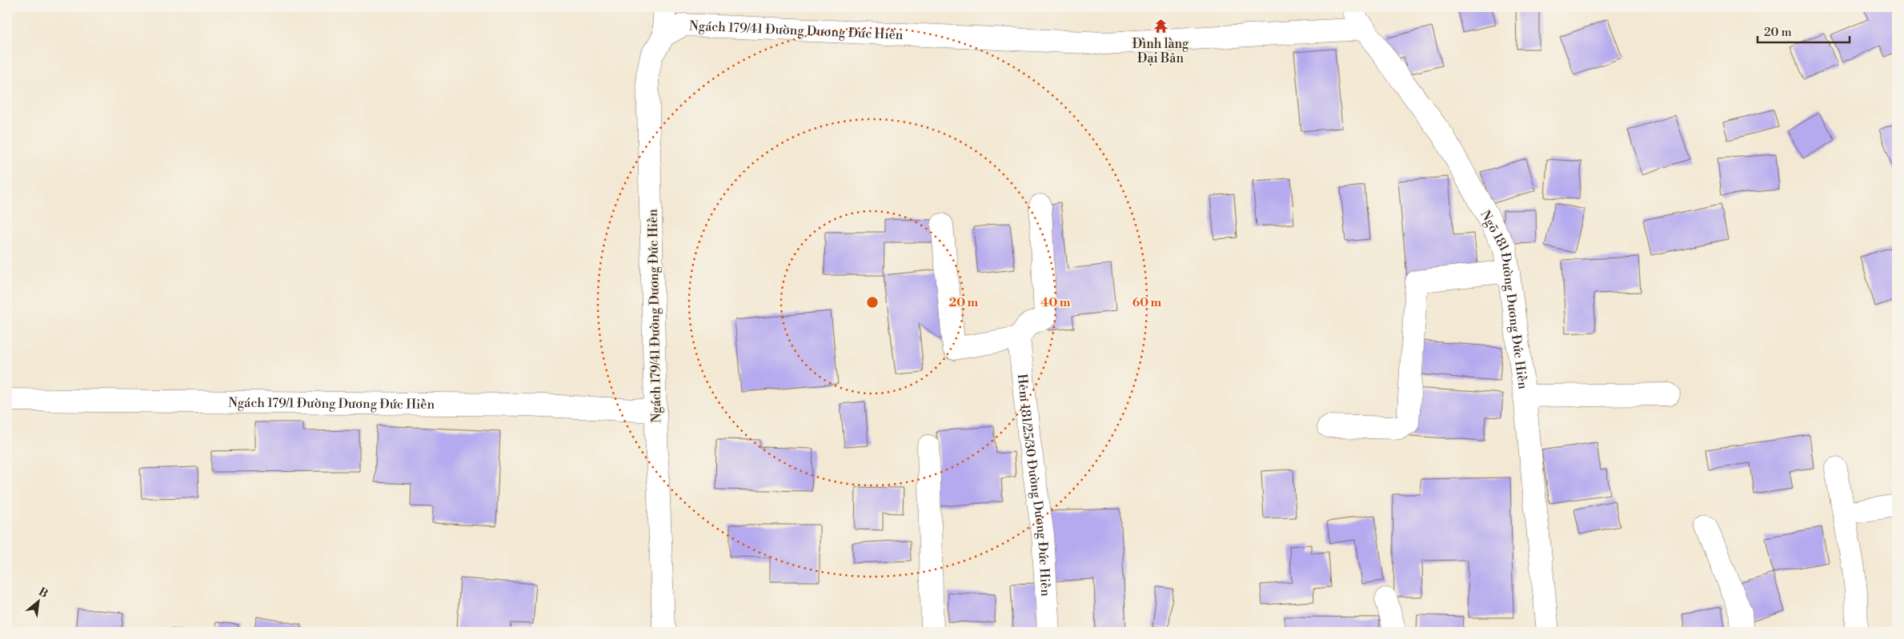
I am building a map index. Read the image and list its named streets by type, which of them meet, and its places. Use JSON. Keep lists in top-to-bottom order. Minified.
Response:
{"streets":{"street":["Ngách 179/41 Đường Dương Đức Hiền","Ngõ 181 Đường Dương Đức Hiền","Ngách 179/1 Đường Dương Đức Hiền","Hẻm 181/25/30 Đường Dương Đức Hiền"]},"crossings":[["Ngách 179/41 Đường Dương Đức Hiền","Ngõ 181 Đường Dương Đức Hiền"],["Ngách 179/41 Đường Dương Đức Hiền","Ngách 179/1 Đường Dương Đức Hiền"]],"places":{"temple":["Đình làng Đại Bản"]},"scale_bar":"20 m","north":"top right","rings":["20 m","40 m","60 m"]}
